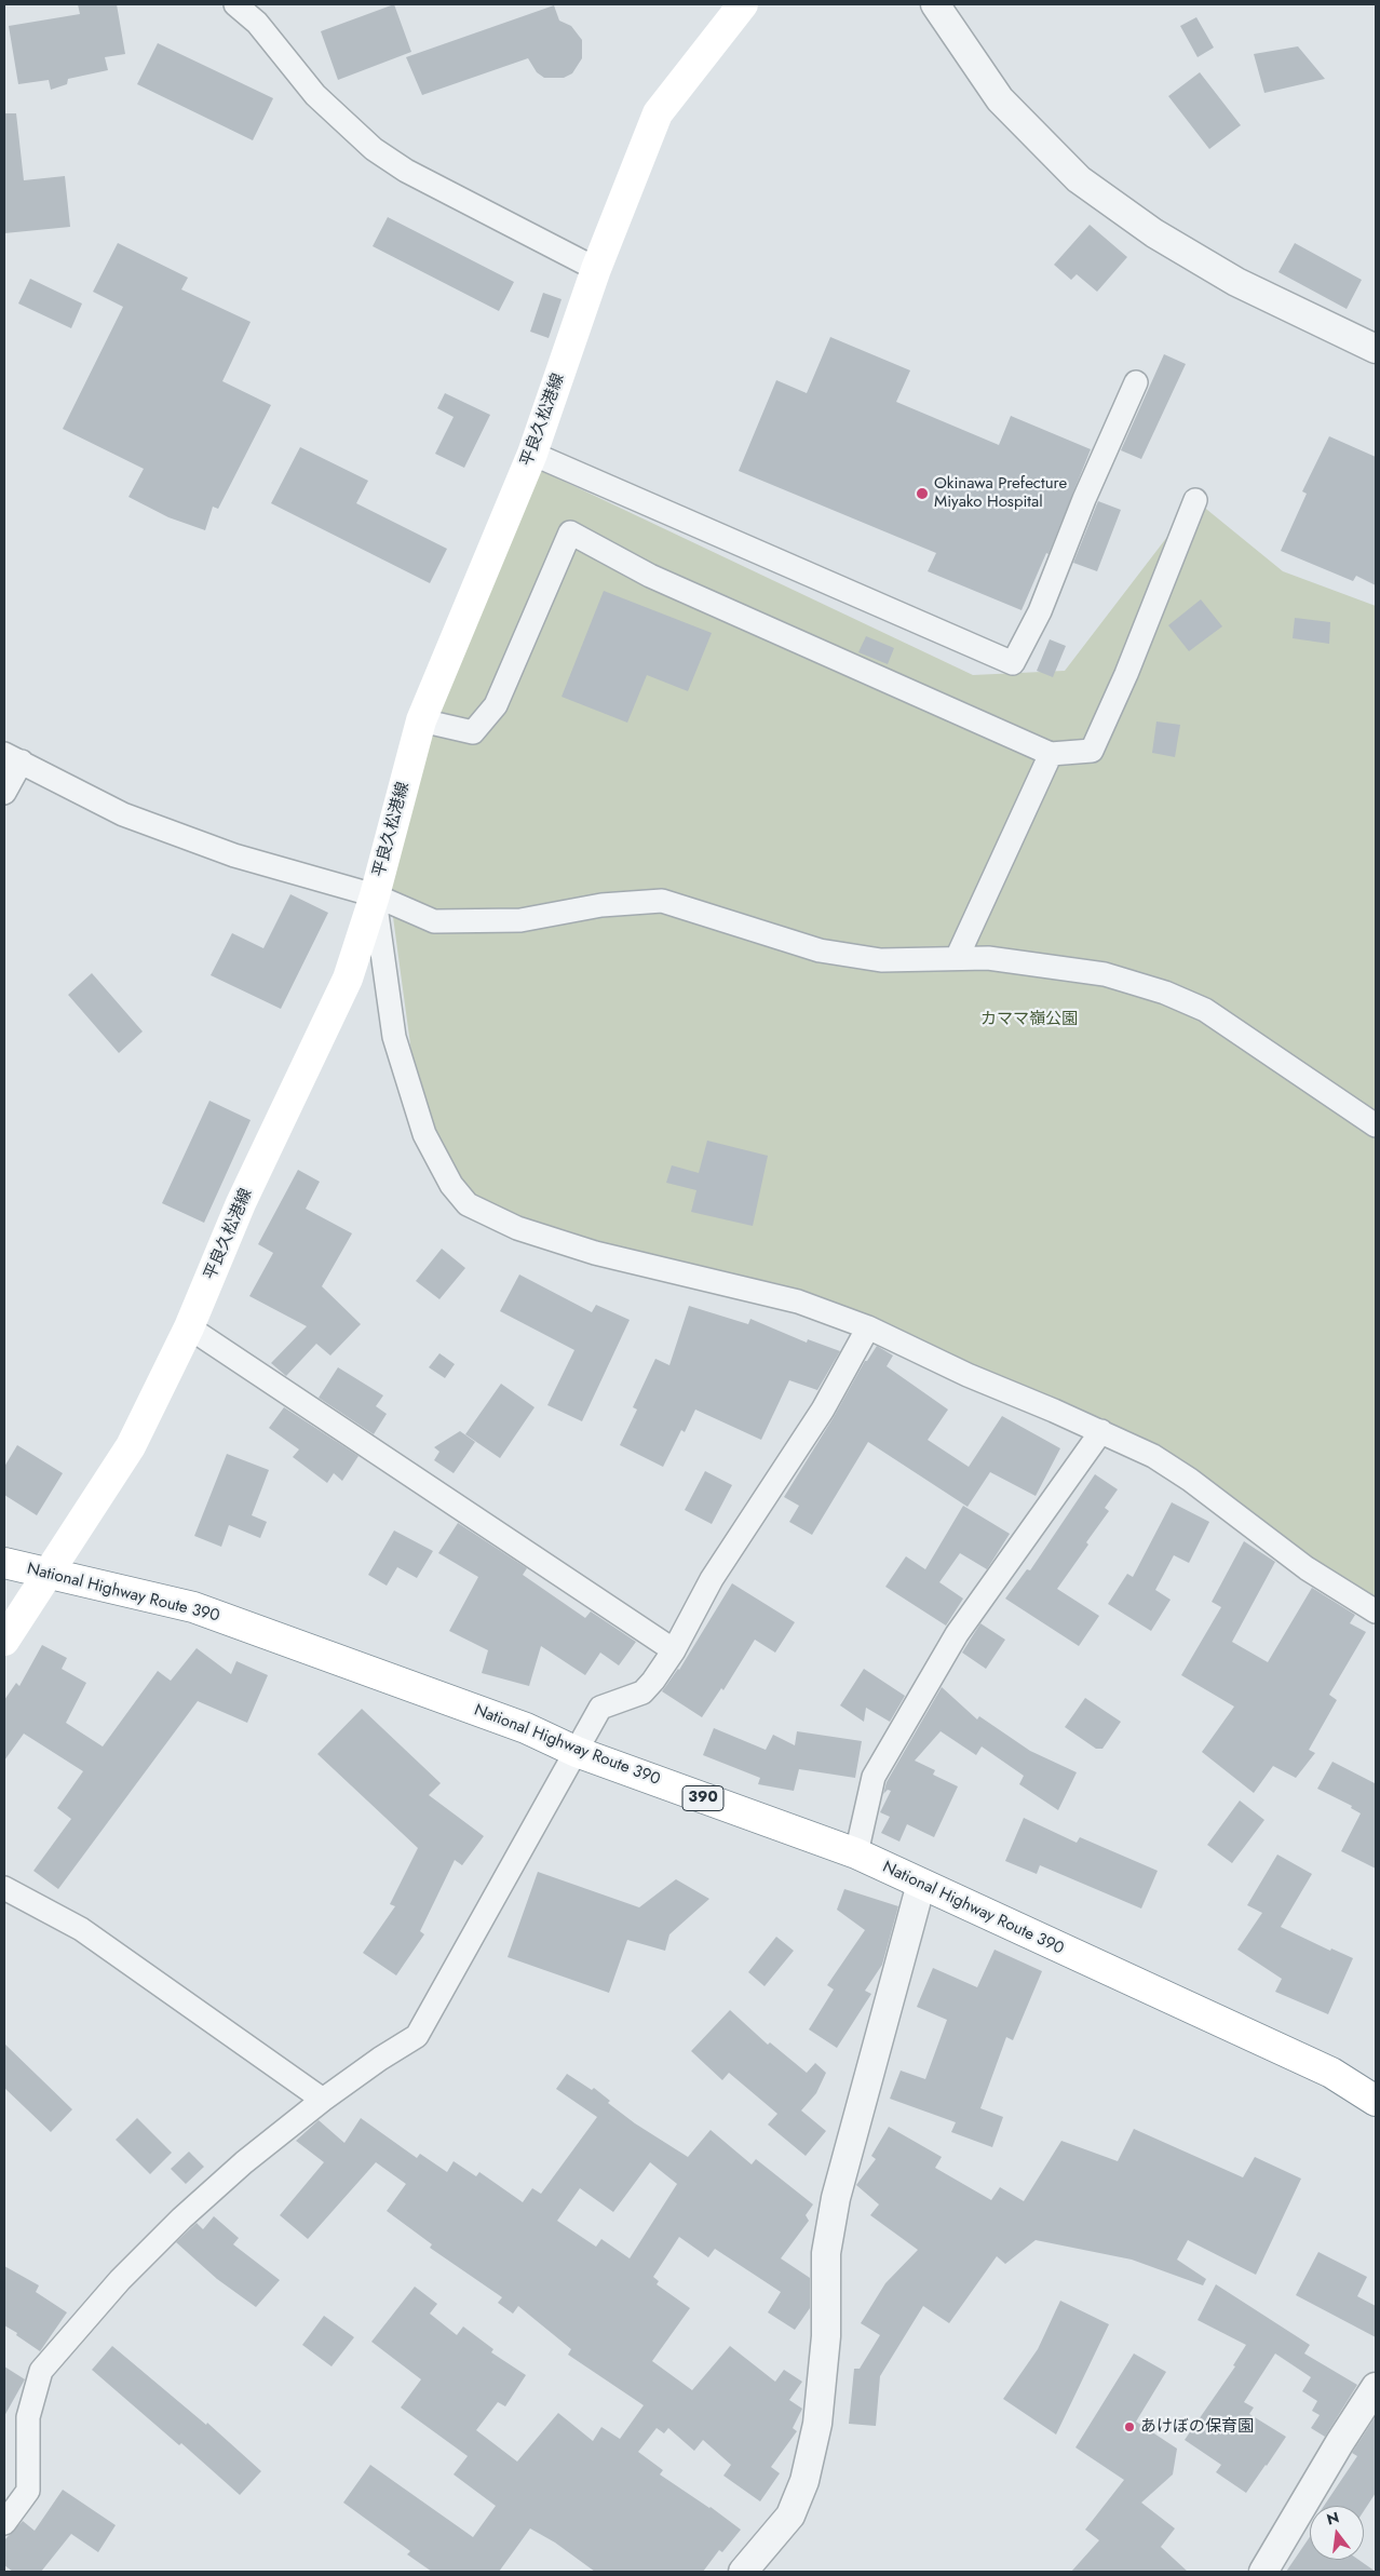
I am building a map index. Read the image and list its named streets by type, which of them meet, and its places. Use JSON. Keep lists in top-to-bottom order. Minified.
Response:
{"streets":{"main road":["平良久松港線","National Highway Route 390","390"]},"crossings":[["平良久松港線","National Highway Route 390"]],"parks":["カママ嶺公園"],"places":["Okinawa Prefecture Miyako Hospital","あけぼの保育園"],"north":"top"}
